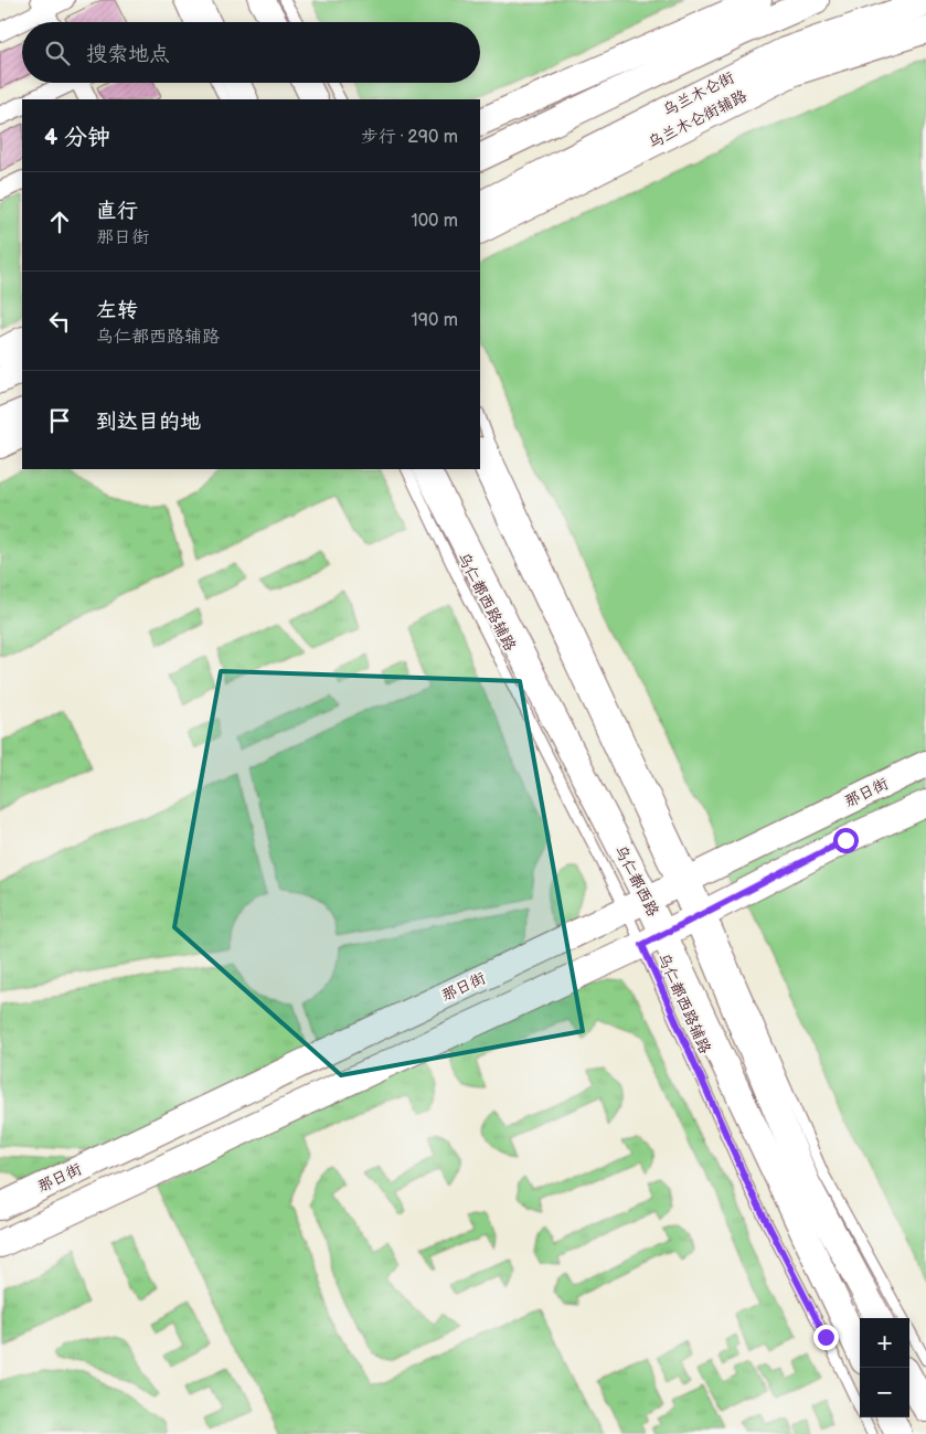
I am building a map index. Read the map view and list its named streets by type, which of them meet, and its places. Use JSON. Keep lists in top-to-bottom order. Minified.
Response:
{"streets":{"main road":["乌兰木仑街","乌兰木仑街辅路","那日街","乌仁都西路"],"lane":["乌仁都西路辅路"]},"crossings":[["乌兰木仑街","乌兰木仑街辅路"],["乌仁都西路辅路","那日街"],["乌仁都西路辅路","乌仁都西路"],["那日街","乌仁都西路"]],"page":{"search":"搜索地点","heading":["4 分钟","步行 · 290 m"],"list":[["直行","那日街","100 m"],["左转","乌仁都西路辅路","190 m"],"到达目的地"],"map_buttons":["+","−"]}}
